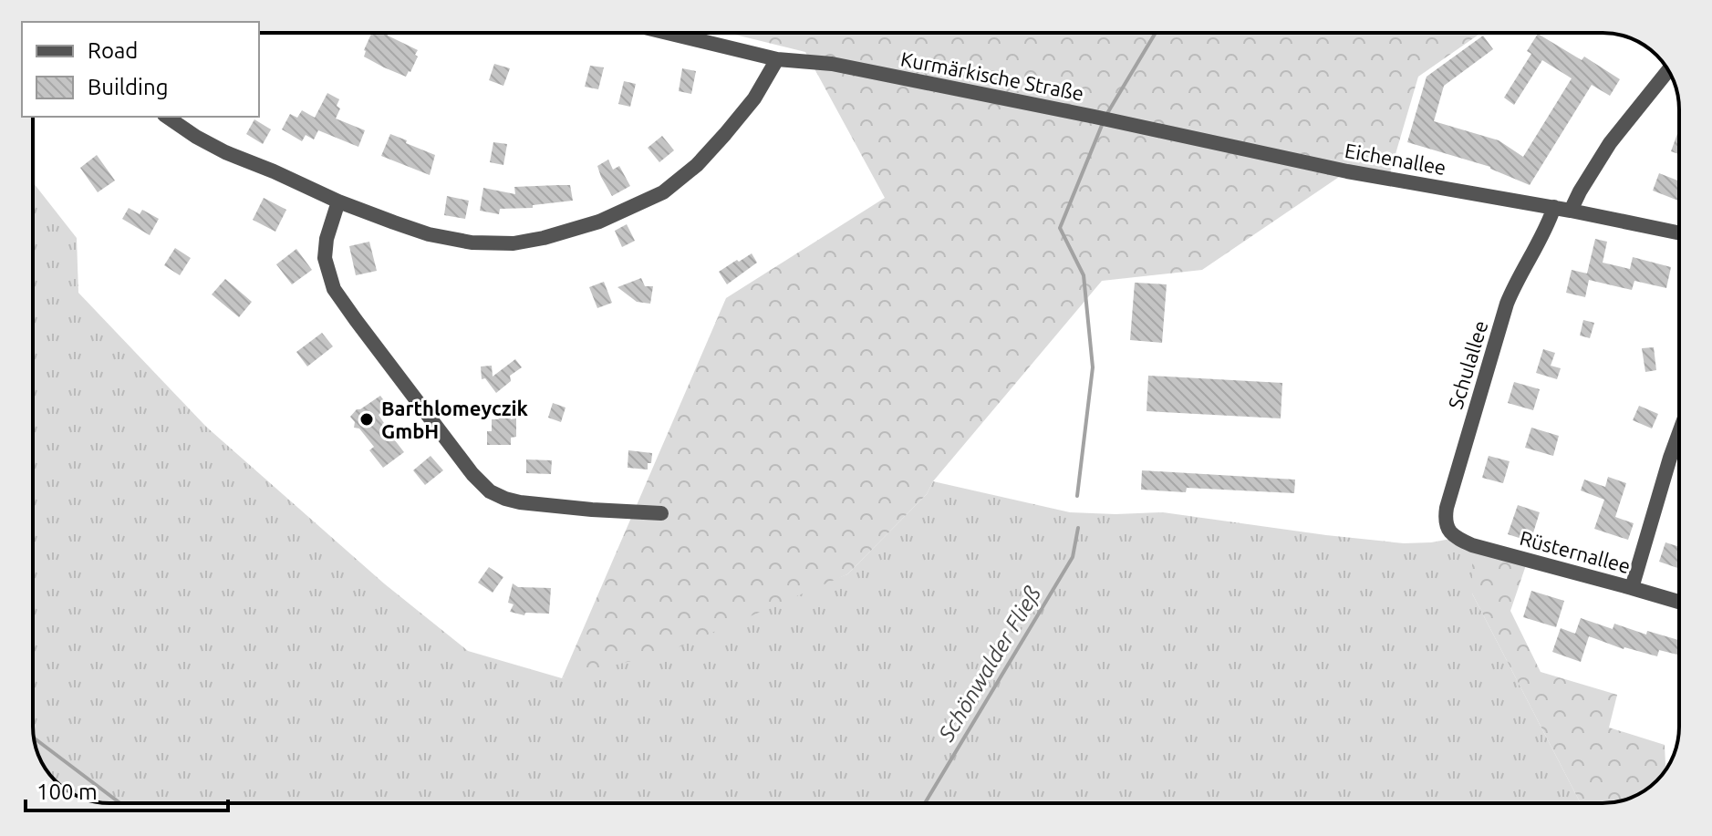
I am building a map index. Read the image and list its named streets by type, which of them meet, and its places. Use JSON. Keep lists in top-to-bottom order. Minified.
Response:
{"streets":{"street":["Kurmärkische Straße","Eichenallee","Schulallee","Rüsternallee"]},"crossings":[["Kurmärkische Straße","Eichenallee"],["Eichenallee","Schulallee"],["Schulallee","Rüsternallee"]],"water":["Schönwalder Fließ"],"places":["Barthlomeyczik GmbH"],"legend":["Road","Building"],"scale_bar":"100 m"}
